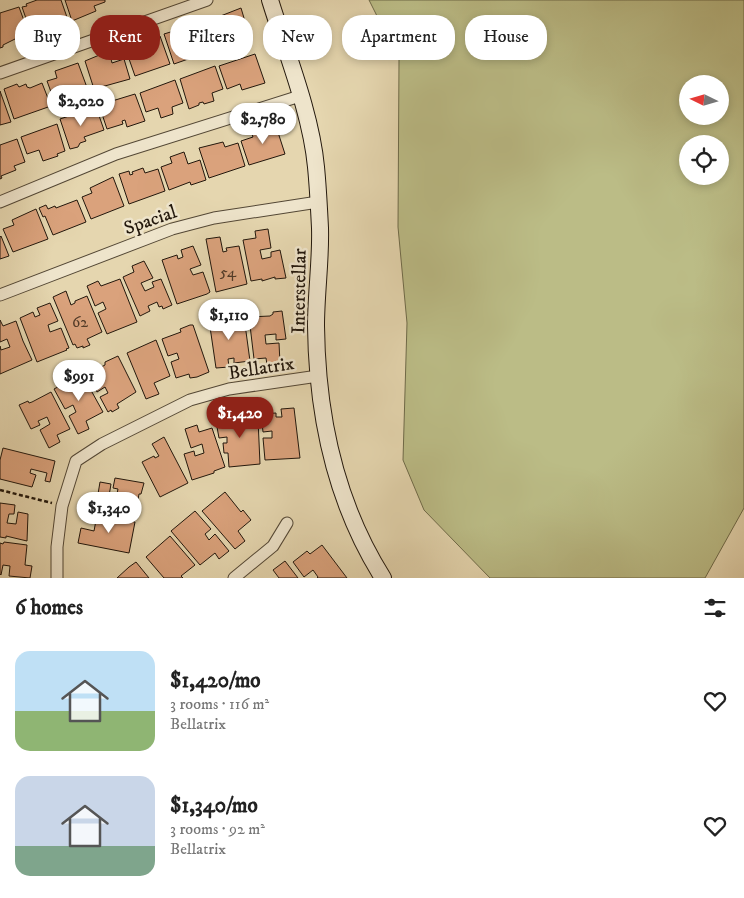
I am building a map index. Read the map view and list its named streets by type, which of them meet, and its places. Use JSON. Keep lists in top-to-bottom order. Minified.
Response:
{"streets":{"street":["Spacial","Interstellar","Bellatrix"]},"crossings":[["Spacial","Interstellar"],["Interstellar","Bellatrix"]],"house_numbers":["54","62"],"north":"left","page":{"chip":["Buy","Rent","Filters","New","Apartment","House"],"price":["$2,020","$2,780","$1,110","$991","$1,420","$1,340"],"heading":"6 homes","list":[{"name":"$1,420/mo","note":"3 rooms · 116 m² · Bellatrix"},{"name":"$1,340/mo","note":"3 rooms · 92 m² · Bellatrix"}]}}
